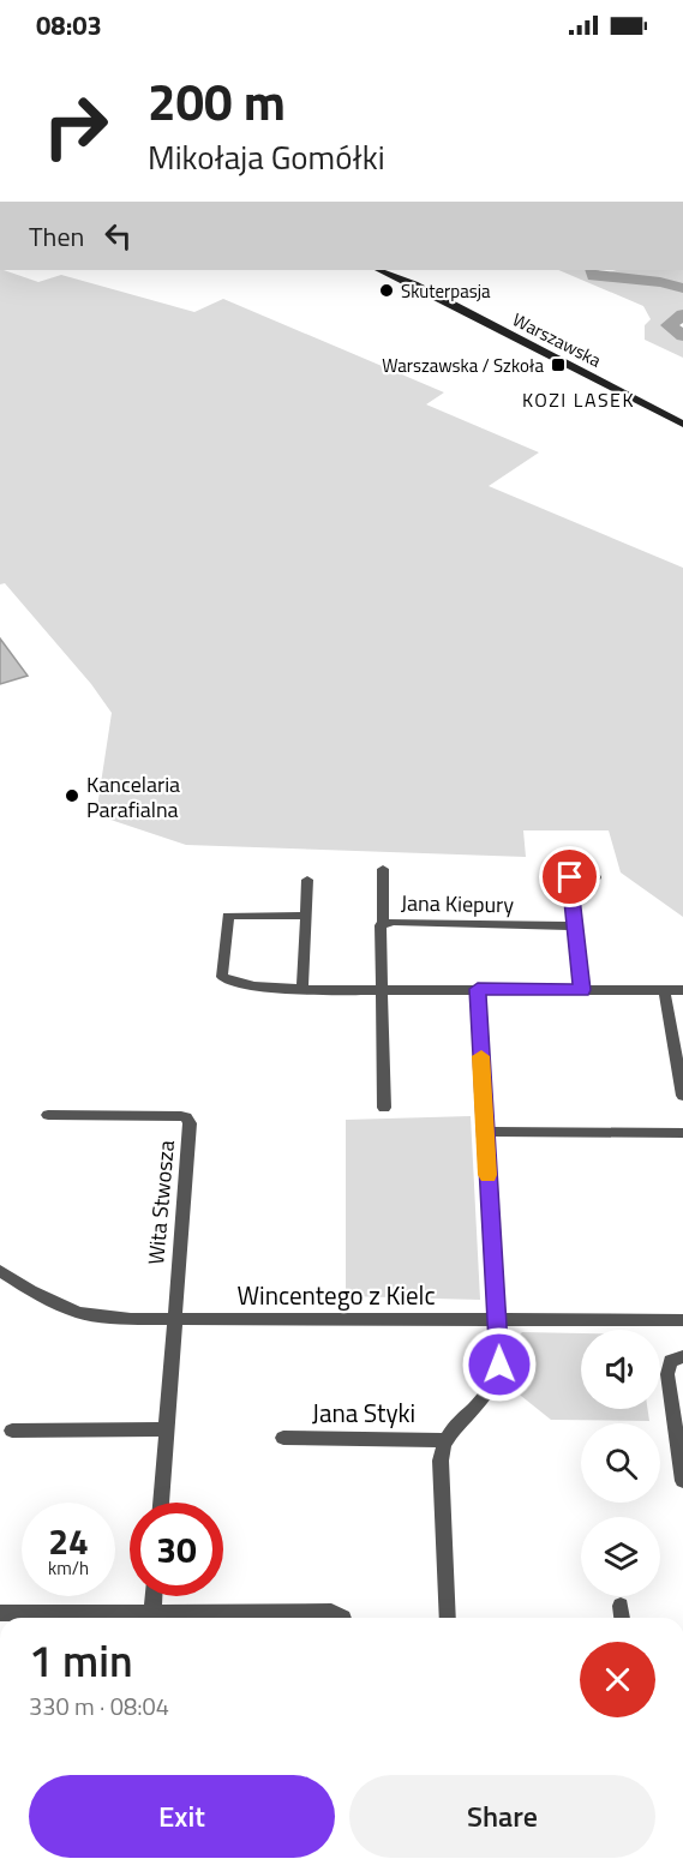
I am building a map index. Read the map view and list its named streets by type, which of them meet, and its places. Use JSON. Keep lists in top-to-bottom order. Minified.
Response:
{"streets":{"street":["Warszawska","Jana Kiepury","Wita Stwosza","Wincentego z Kielc","Jana Styki"]},"crossings":[["Wita Stwosza","Wincentego z Kielc"]],"districts":["KOZI LASEK"],"places":{"other":["Skuterpasja","Kancelaria Parafialna"],"transit":["Warszawska / Szkoła"]},"page":{"status":"08:03","turn":["200 m","Mikołaja Gomółki"],"then":"Then","speed":"24 km/h","limit":"30","heading":["1 min","330 m · 08:04"],"buttons":["Exit","Share"]}}
